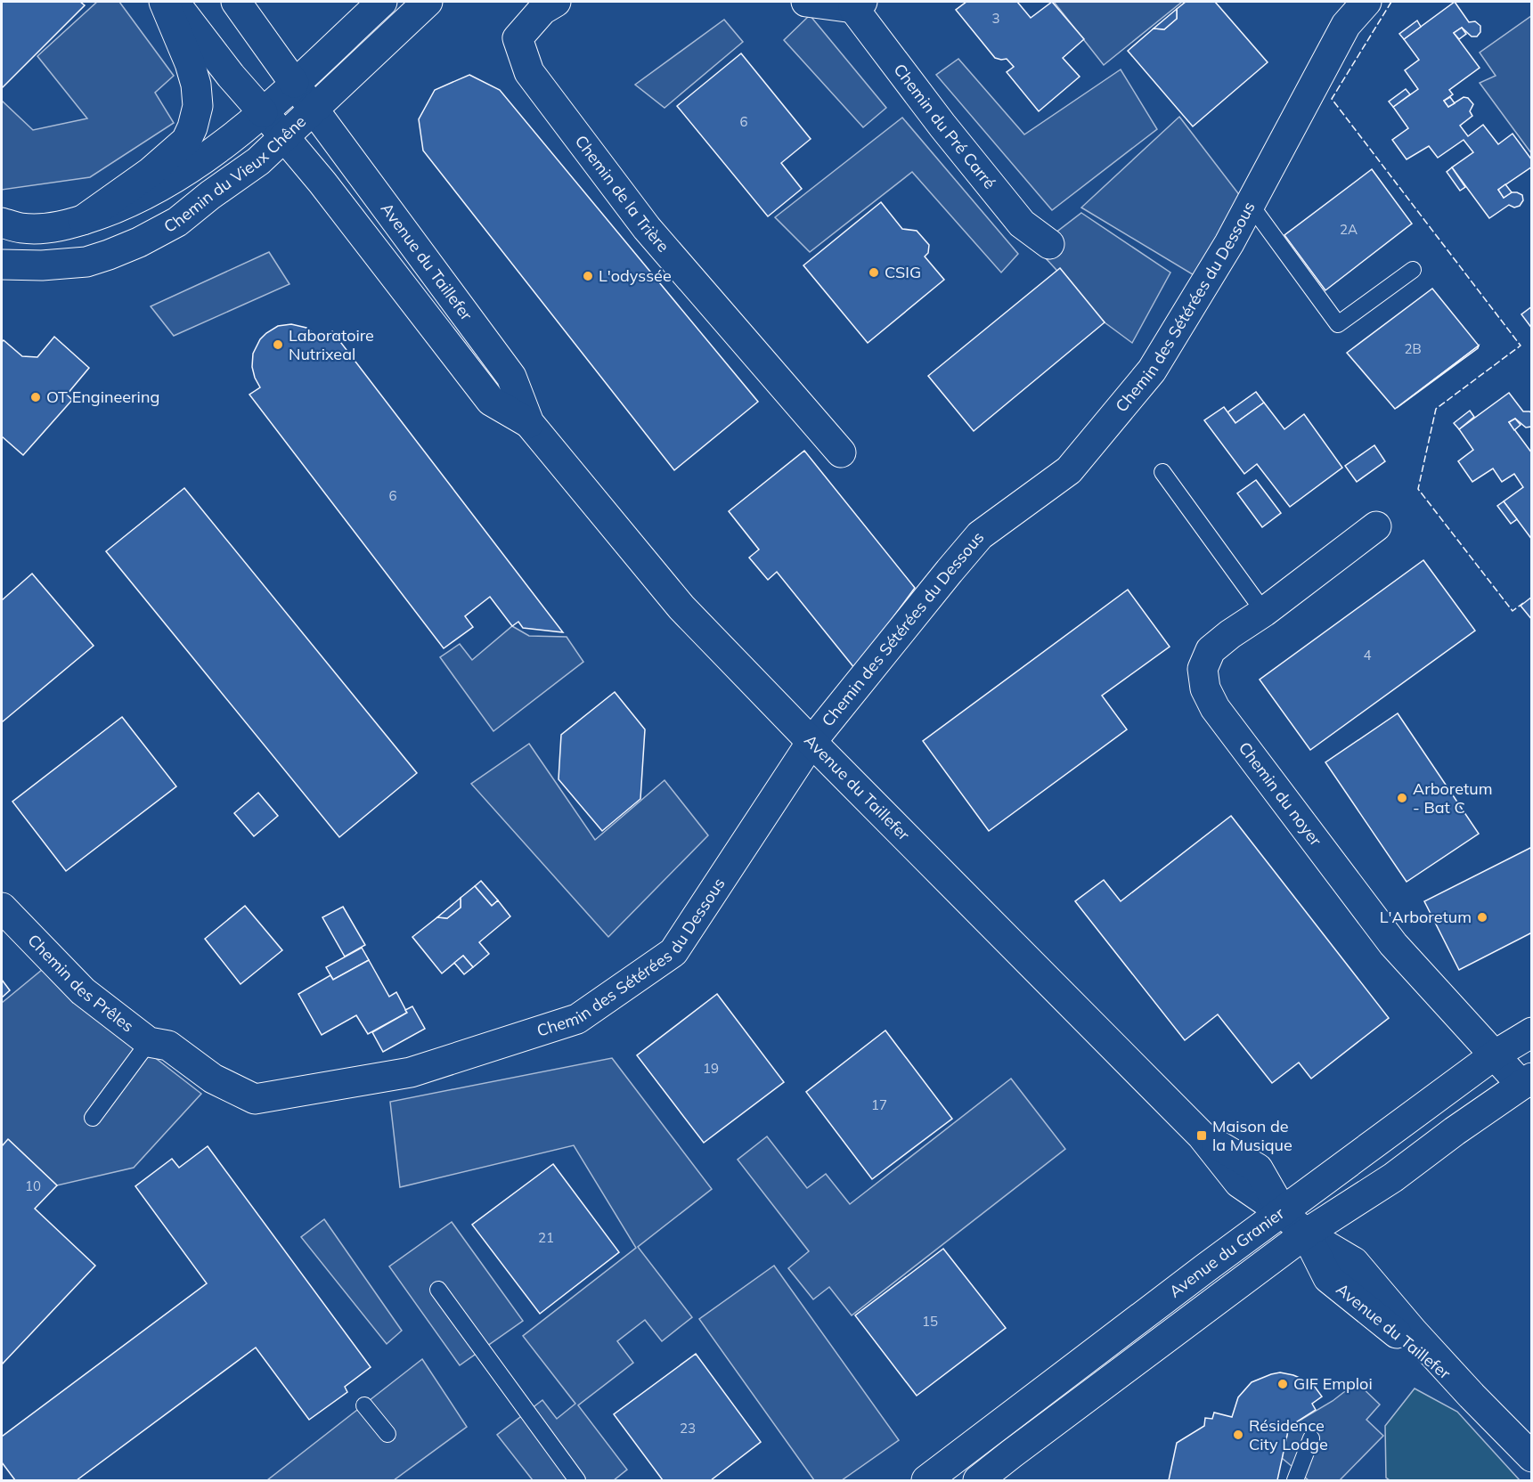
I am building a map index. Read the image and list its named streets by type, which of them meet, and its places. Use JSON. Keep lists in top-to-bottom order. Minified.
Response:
{"streets":{"main road":["Chemin du Pré Carré","Chemin du Vieux Chêne","Chemin de la Trière","Avenue du Taillefer","Chemin des Sétérées du Dessous","Chemin du noyer","Chemin des Prêles","Avenue du Granier"]},"crossings":[["Chemin du Vieux Chêne","Avenue du Taillefer"],["Avenue du Taillefer","Chemin des Sétérées du Dessous"],["Avenue du Taillefer","Avenue du Granier"],["Chemin des Sétérées du Dessous","Chemin des Prêles"],["Chemin du noyer","Avenue du Granier"]],"places":{"other":["CSIG","L'odyssée","Laboratoire Nutrixeal","OT Engineering","Arboretum - Bat C","L'Arboretum","GIF Emploi","Résidence City Lodge"],"transit":["Maison de la Musique"]},"house_numbers":["3","6","2A","2B","6","4","19","17","10","21","15","23"]}
